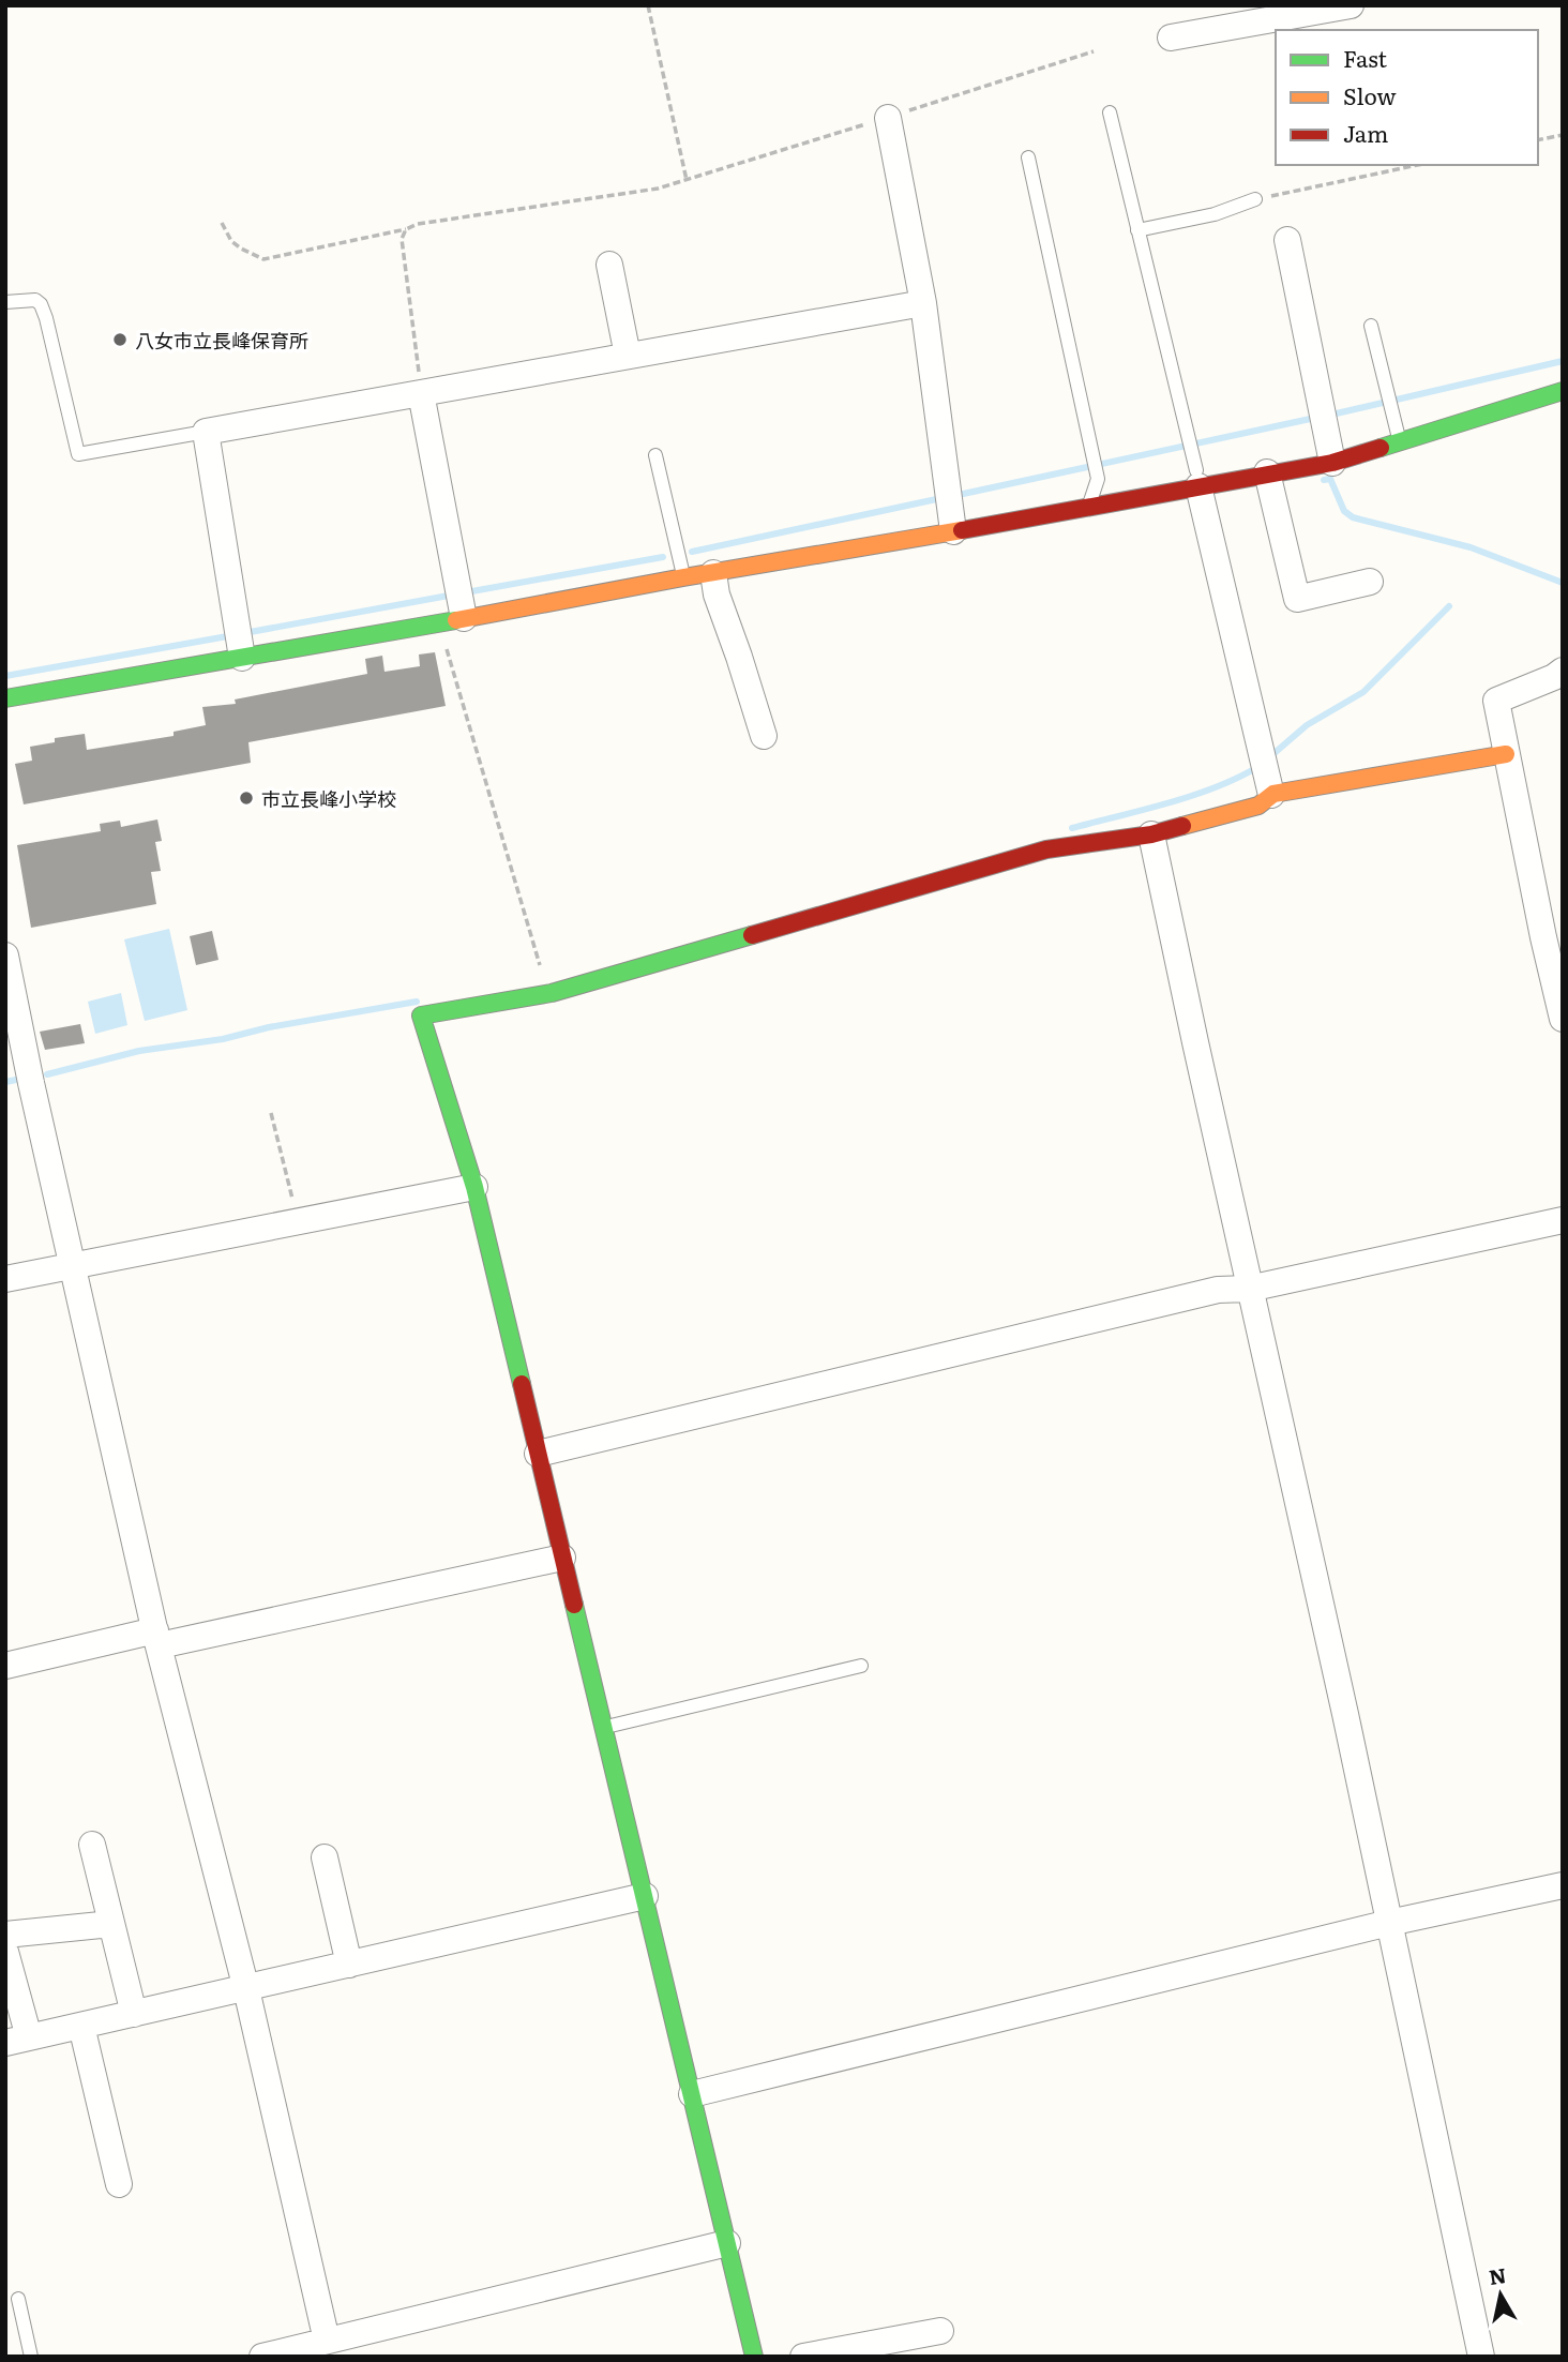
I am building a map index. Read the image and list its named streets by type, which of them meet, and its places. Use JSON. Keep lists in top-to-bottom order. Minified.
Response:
{"places":["八女市立長峰保育所","市立長峰小学校"],"legend":["Fast","Slow","Jam"],"north":"top"}
